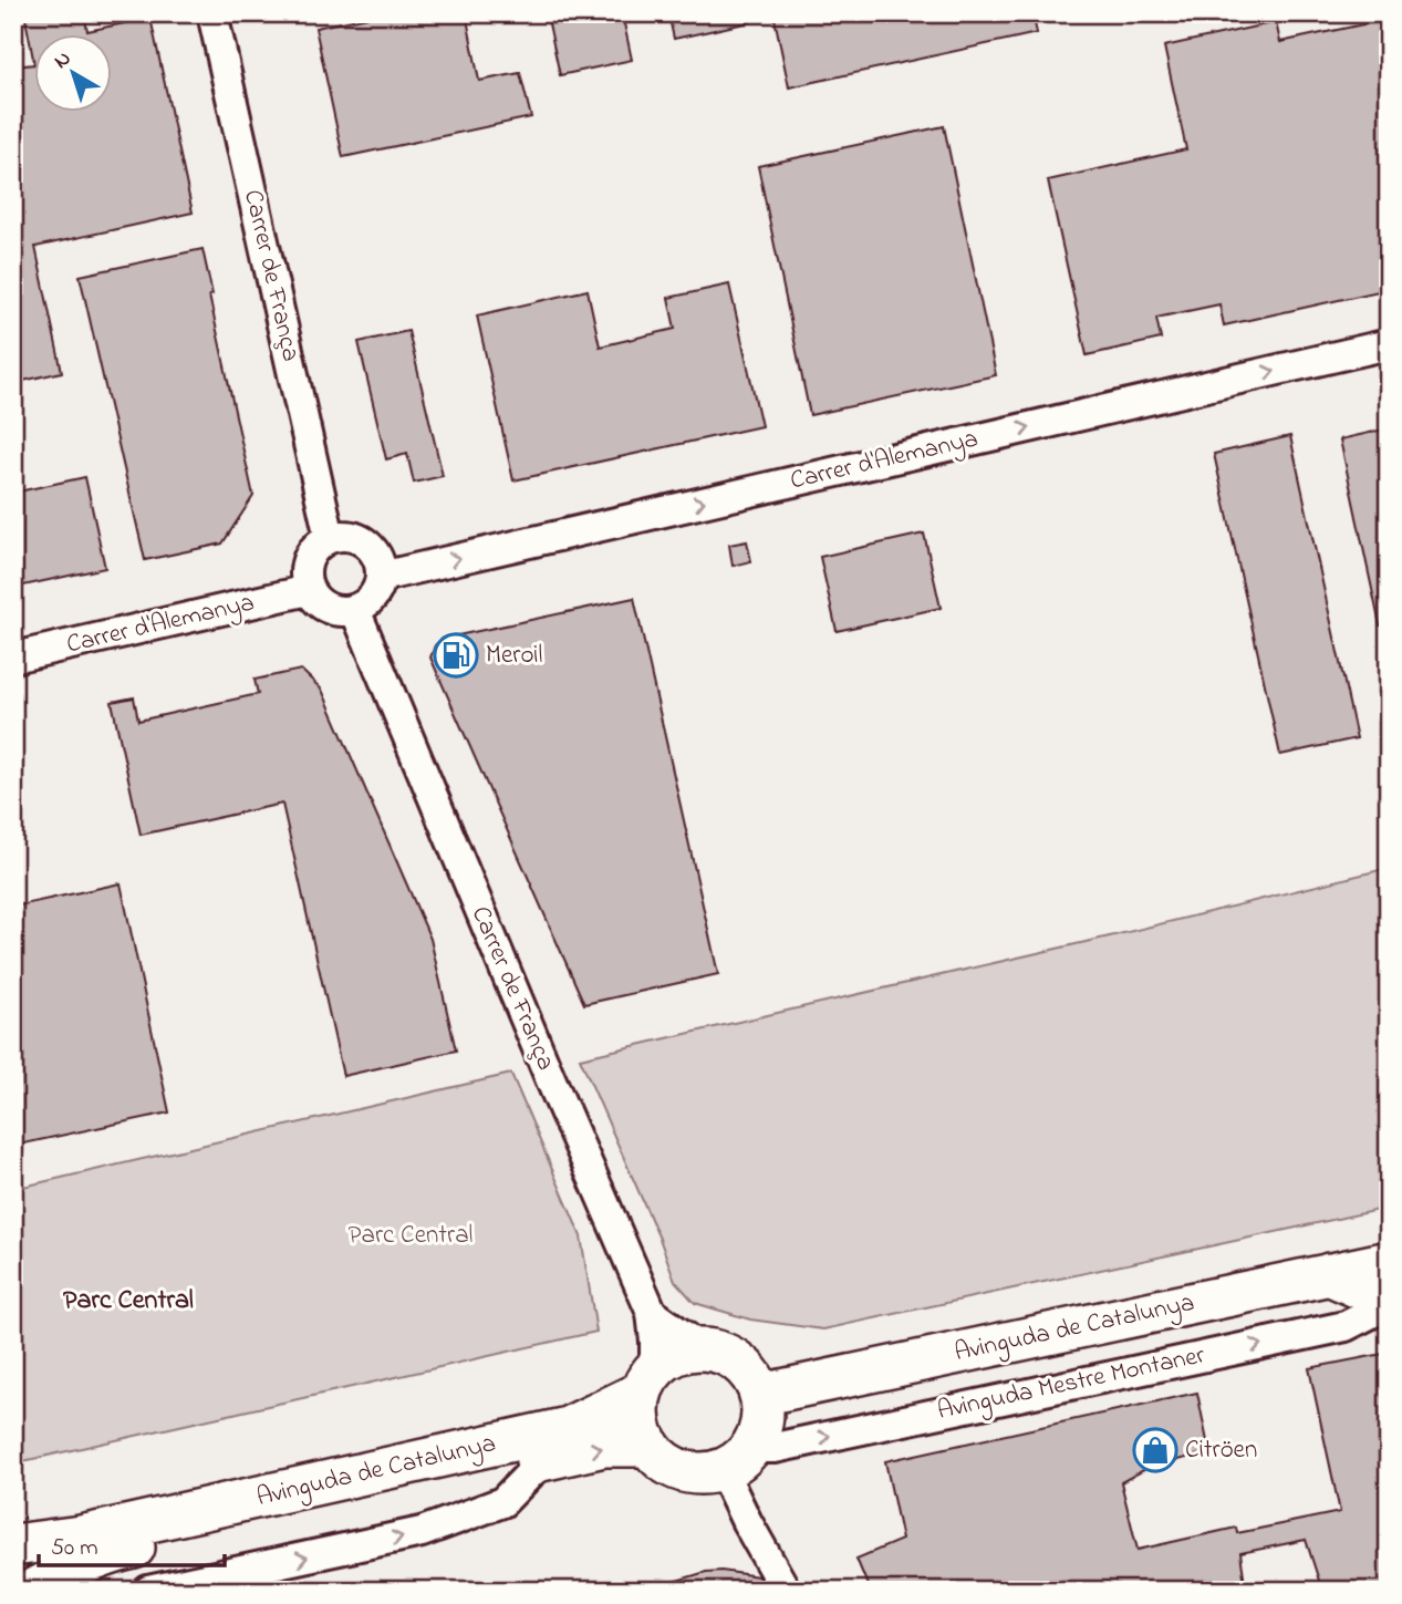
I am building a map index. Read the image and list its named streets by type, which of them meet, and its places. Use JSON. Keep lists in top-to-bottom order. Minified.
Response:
{"streets":{"street":["Carrer de França","Carrer d'Alemanya","Avinguda de Catalunya","Avinguda Mestre Montaner"]},"crossings":[["Carrer de França","Carrer d'Alemanya"],["Carrer de França","Avinguda de Catalunya"],["Carrer de França","Avinguda Mestre Montaner"],["Avinguda de Catalunya","Avinguda Mestre Montaner"]],"one_way":["Carrer d'Alemanya","Avinguda Mestre Montaner"],"districts":["Parc Central"],"parks":["Parc Central"],"places":{"fuel station":["Meroil"],"shop":["Citröen"]},"scale_bar":"50 m","north":"top left"}
